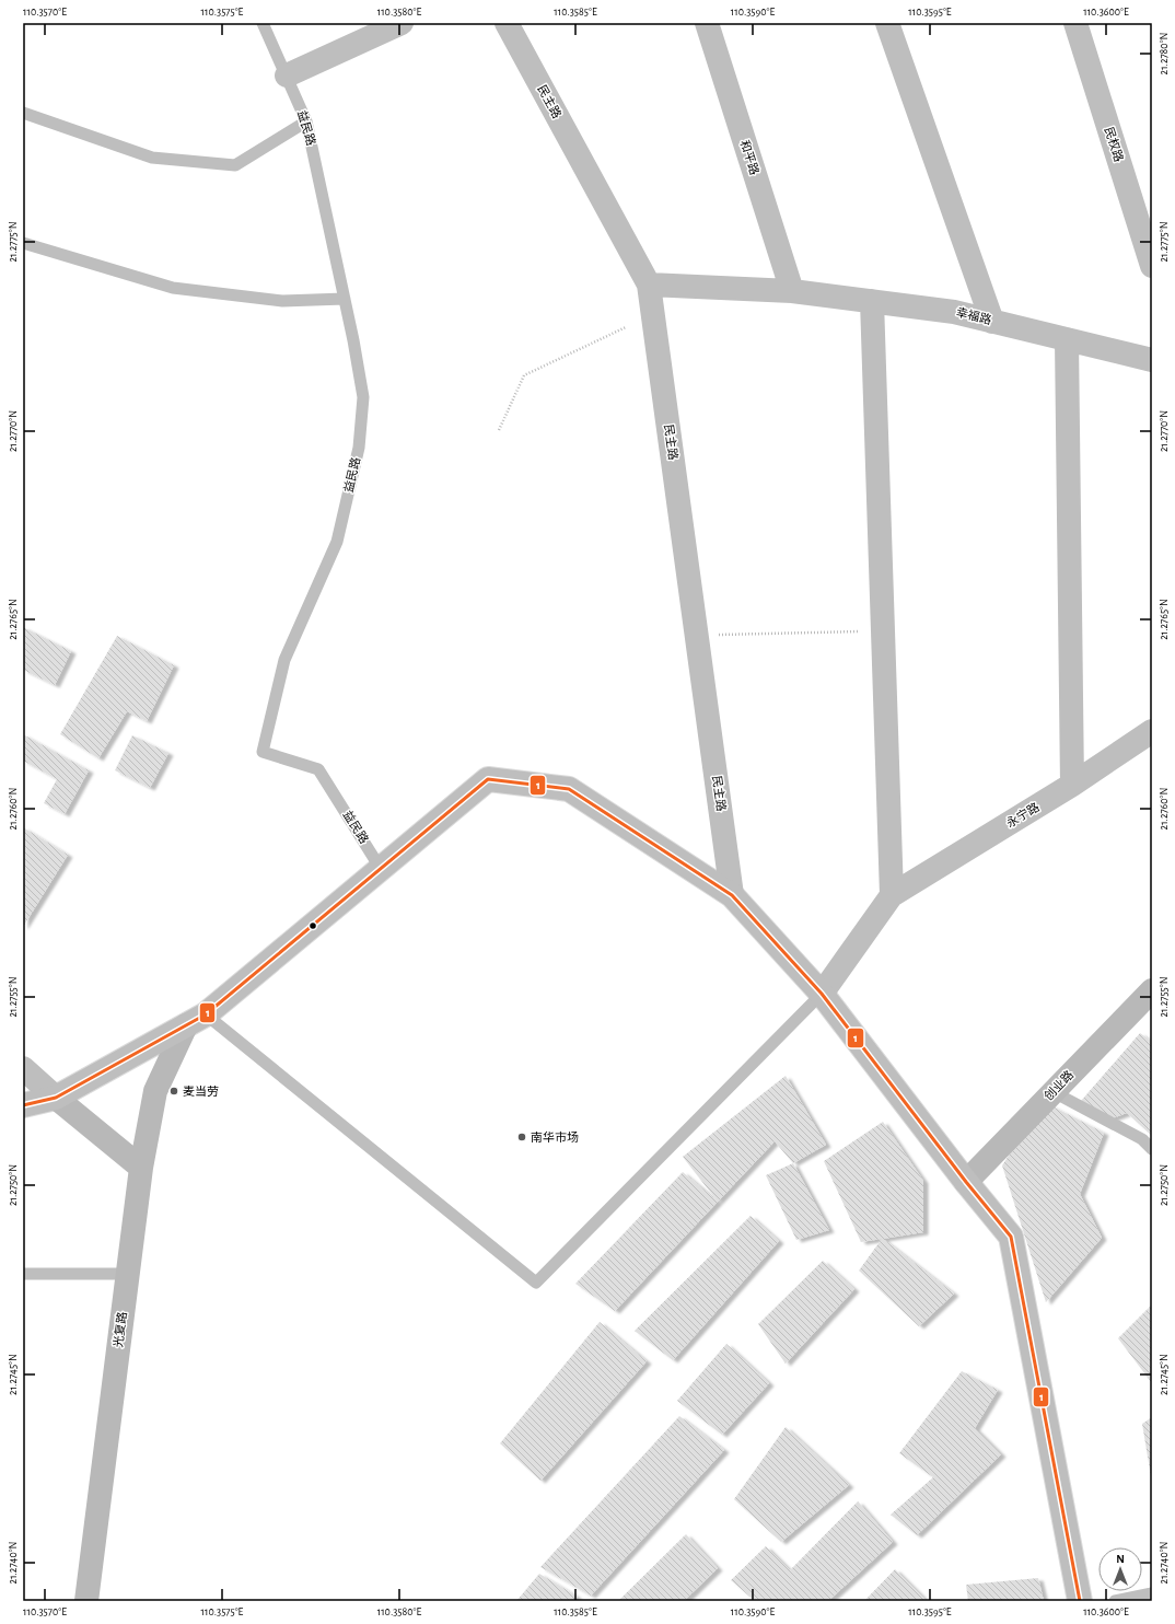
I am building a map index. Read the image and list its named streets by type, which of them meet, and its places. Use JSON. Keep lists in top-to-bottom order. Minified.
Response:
{"streets":{"street":["民主路","民权路","和平路","幸福路","永宁路","创业路","光复路"],"lane":["益民路"]},"crossings":[["民主路","幸福路"],["和平路","幸福路"]],"places":["麦当劳","南华市场"],"lines":["transit line 1"],"north":"top","coordinates":["110.3570°E","110.3575°E","110.3580°E","110.3585°E","110.3590°E","110.3595°E","110.3600°E","21.2780°N","21.2775°N","21.2770°N","21.2765°N","21.2760°N","21.2755°N","21.2750°N","21.2745°N","21.2740°N"]}
